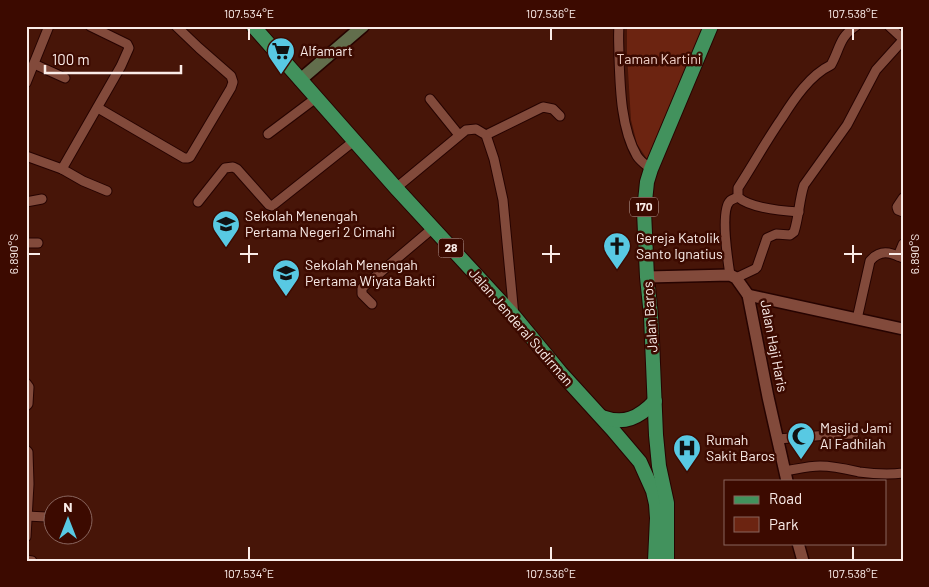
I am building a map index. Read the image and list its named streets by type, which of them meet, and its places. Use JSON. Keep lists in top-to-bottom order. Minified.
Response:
{"streets":{"main road":["170","28","Jalan Baros","Jalan Jenderal Sudirman"],"street":["Jalan Haji Haris"]},"parks":["Taman Kartini"],"places":{"supermarket":["Alfamart"],"school or university":["Sekolah Menengah Pertama Negeri 2 Cimahi","Sekolah Menengah Pertama Wiyata Bakti"],"church":["Gereja Katolik Santo Ignatius"],"mosque":["Masjid Jami Al Fadhilah"],"hospital":["Rumah Sakit Baros"]},"legend":["Road","Park"],"scale_bar":"100 m","north":"top","coordinates":["107.534°E","107.536°E","107.538°E","6.890°S"]}
